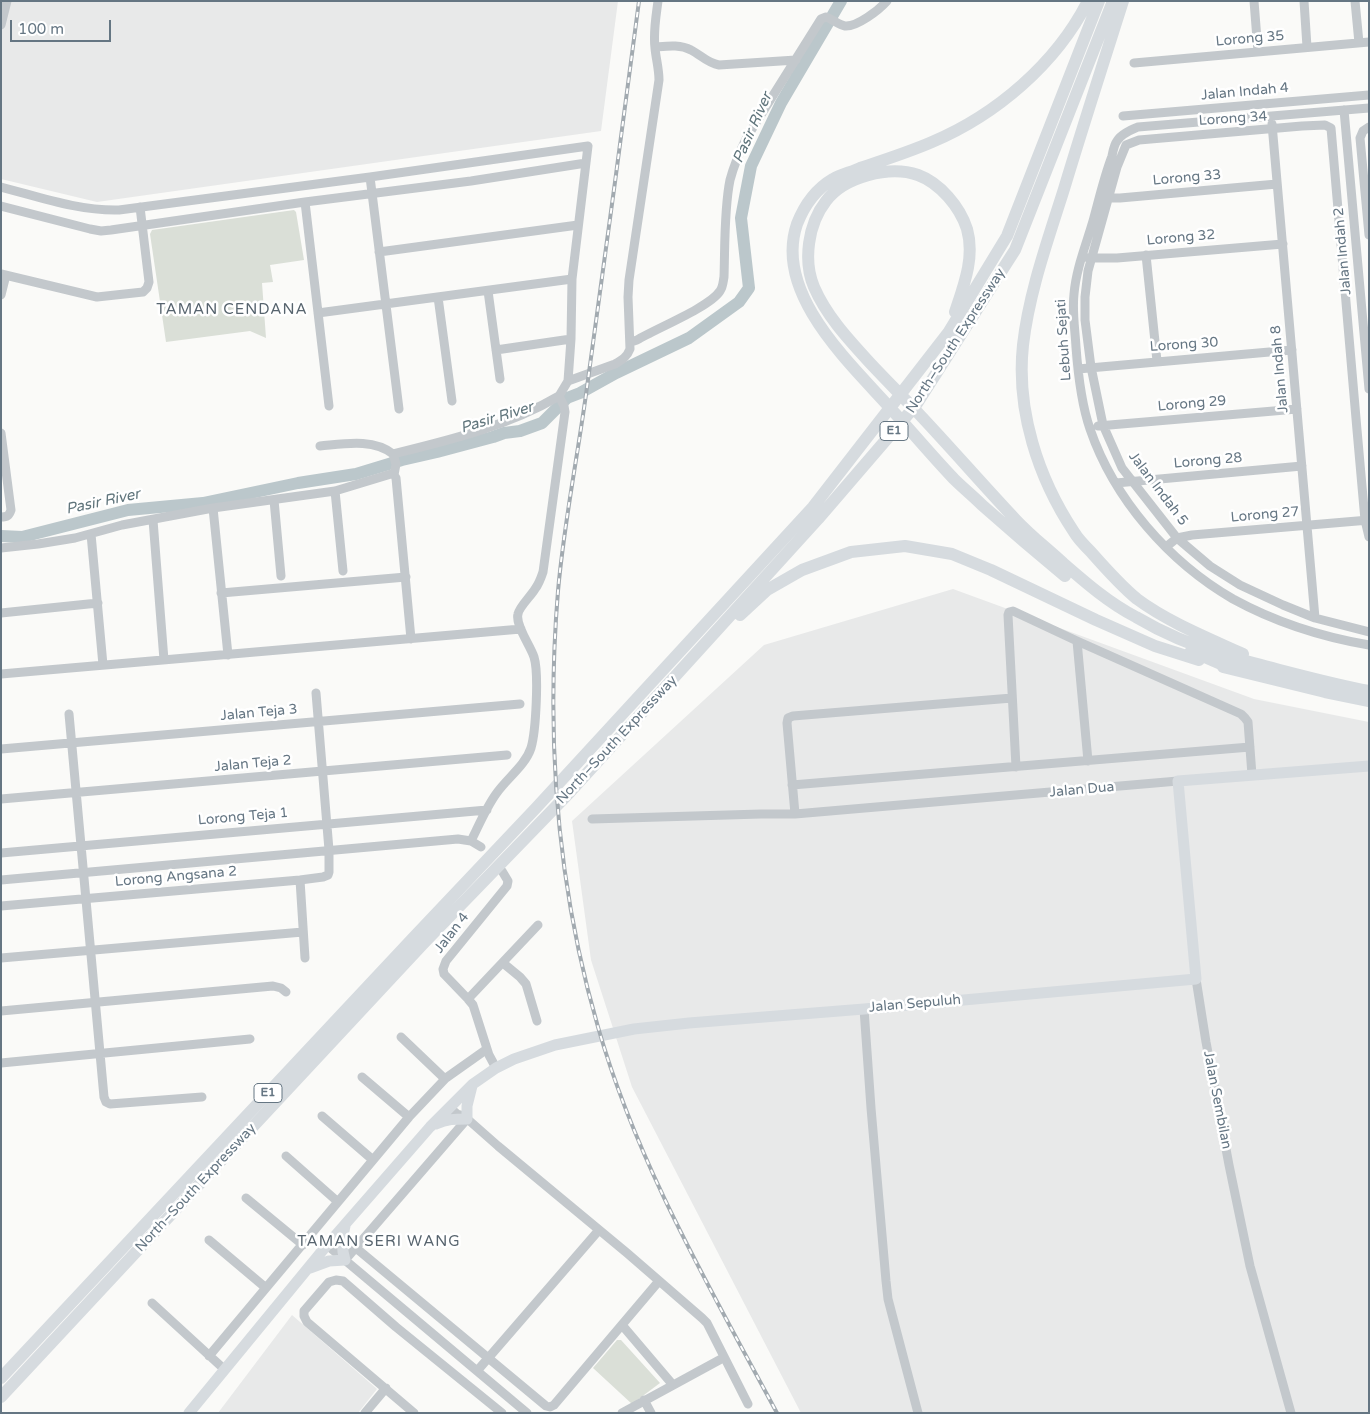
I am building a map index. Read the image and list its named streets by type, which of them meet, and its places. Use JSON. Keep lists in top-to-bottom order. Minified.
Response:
{"streets":{"highway":["North–South Expressway","E1"],"main road":["Jalan Dua","Jalan Sepuluh","Jalan Sembilan"],"street":["Lorong 35","Jalan Indah 4","Lorong 34","Lorong 33","Lorong 32","Jalan Indah 2","Lebuh Sejati","Lorong 30","Jalan Indah 8","Lorong 29","Lorong 28","Jalan Indah 5","Lorong 27","Jalan Teja 3","Jalan Teja 2","Lorong Teja 1","Lorong Angsana 2","Jalan 4"]},"crossings":[["Lorong 34","Jalan Indah 8"],["Lorong 34","Jalan Indah 5"],["Lorong 34","Lorong 27"],["Lorong 33","Jalan Indah 8"],["Lorong 33","Jalan Indah 5"],["Lorong 32","Lebuh Sejati"],["Lorong 32","Jalan Indah 8"],["Lorong 32","Jalan Indah 5"],["Lebuh Sejati","Lorong 30"],["Lebuh Sejati","Lorong 29"],["Lebuh Sejati","Lorong 28"],["Lebuh Sejati","Jalan Indah 5"],["Lorong 30","Jalan Indah 8"],["Lorong 30","Jalan Indah 5"],["Jalan Indah 8","Lorong 29"],["Jalan Indah 8","Lorong 28"],["Jalan Indah 8","Jalan Indah 5"],["Jalan Indah 8","Lorong 27"],["Lorong 29","Jalan Indah 5"],["Lorong 28","Jalan Indah 5"],["Jalan Indah 5","Lorong 27"],["Jalan Dua","Jalan Sembilan"],["Jalan 4","Jalan Sepuluh"],["Jalan Sepuluh","Jalan Sembilan"]],"districts":["TAMAN CENDANA","TAMAN SERI WANG"],"water":["Pasir River"],"scale_bar":"100 m"}
